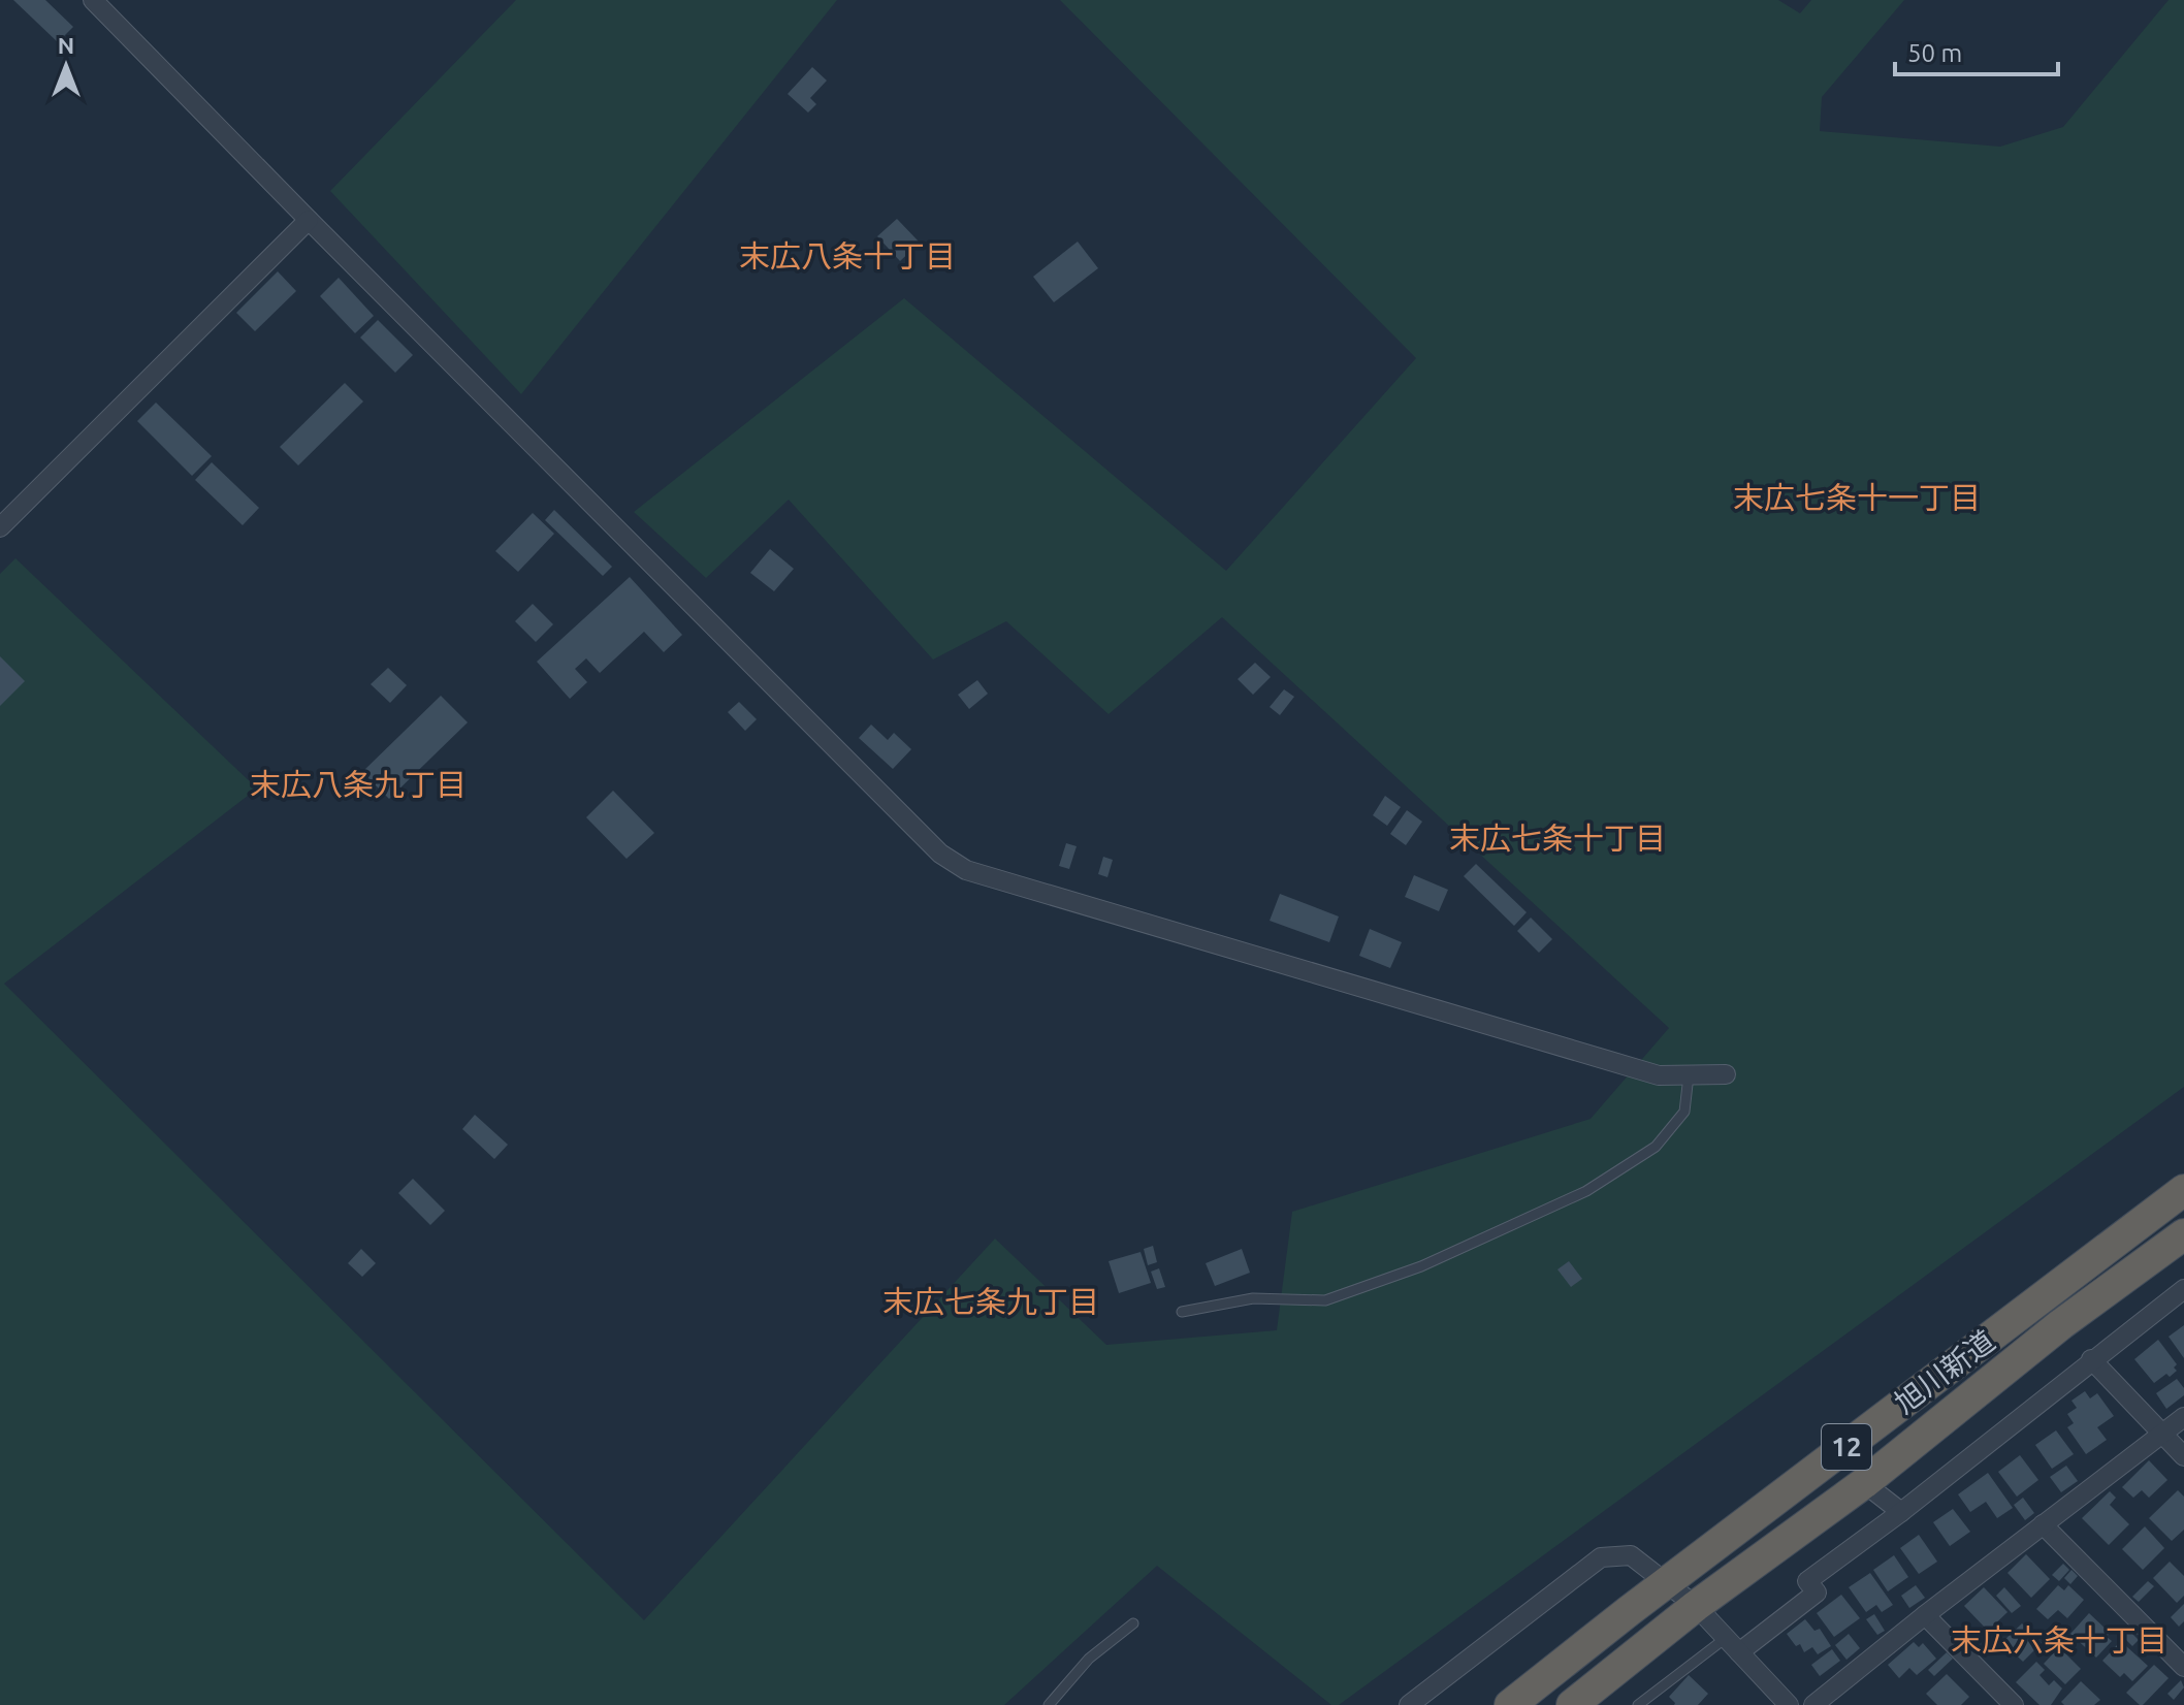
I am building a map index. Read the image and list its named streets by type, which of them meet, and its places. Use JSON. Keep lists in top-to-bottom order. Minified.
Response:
{"streets":{"highway":["旭川新道","12"]},"districts":["末広八条十丁目","末広七条十一丁目","末広八条九丁目","末広七条十丁目","末広七条九丁目","末広六条十丁目"],"scale_bar":"50 m","north":"top"}
